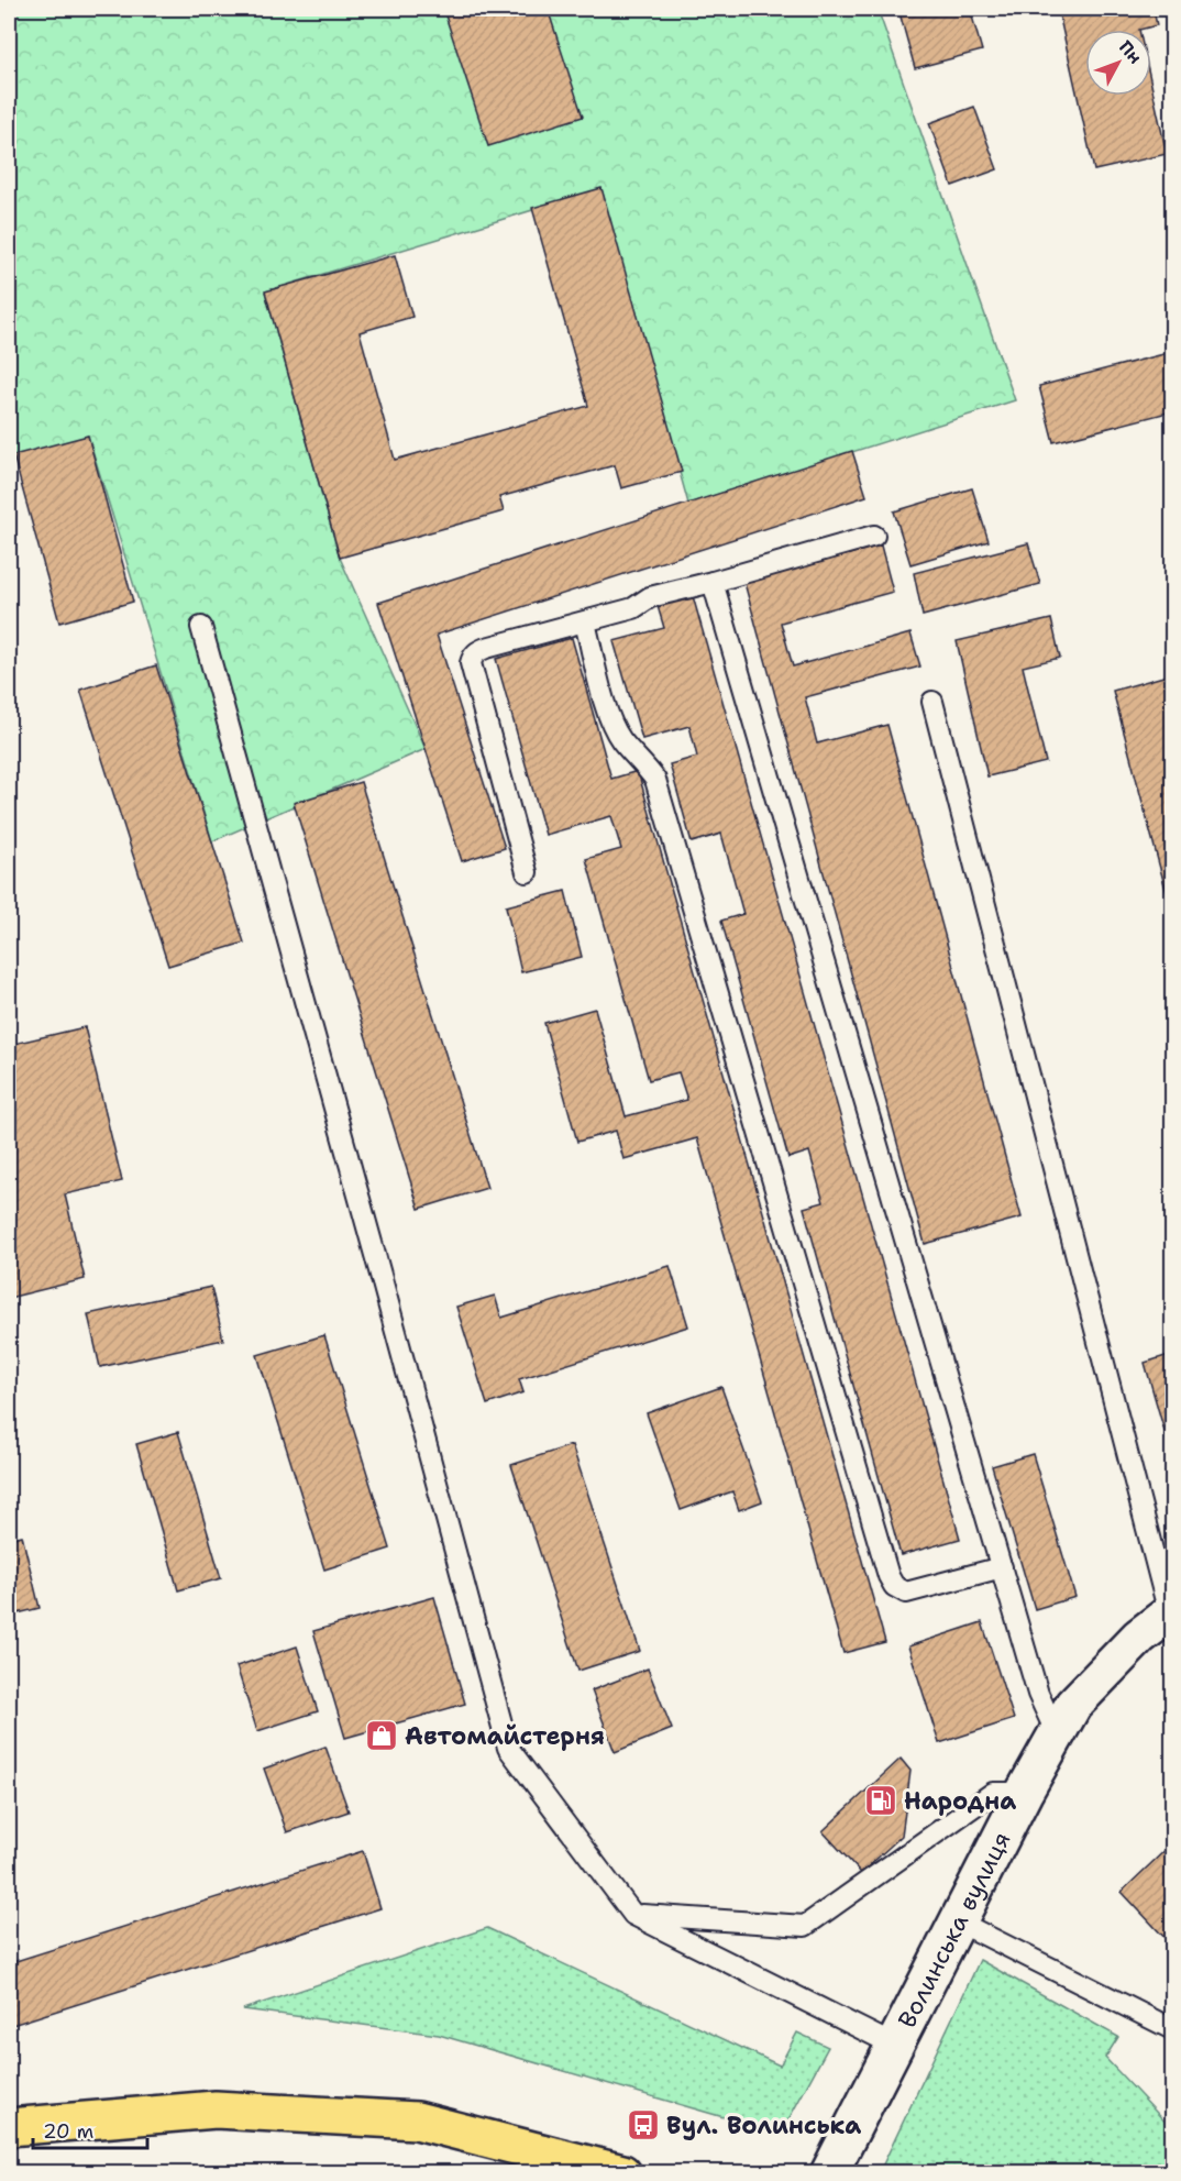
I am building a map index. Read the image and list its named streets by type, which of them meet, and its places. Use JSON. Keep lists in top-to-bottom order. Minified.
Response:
{"streets":{"street":["Волинська вулиця"]},"places":{"shop":["Автомайстерня"],"fuel station":["Народна"],"bus stop":["Вул. Волинська"]},"scale_bar":"20 m","north":"top right"}
